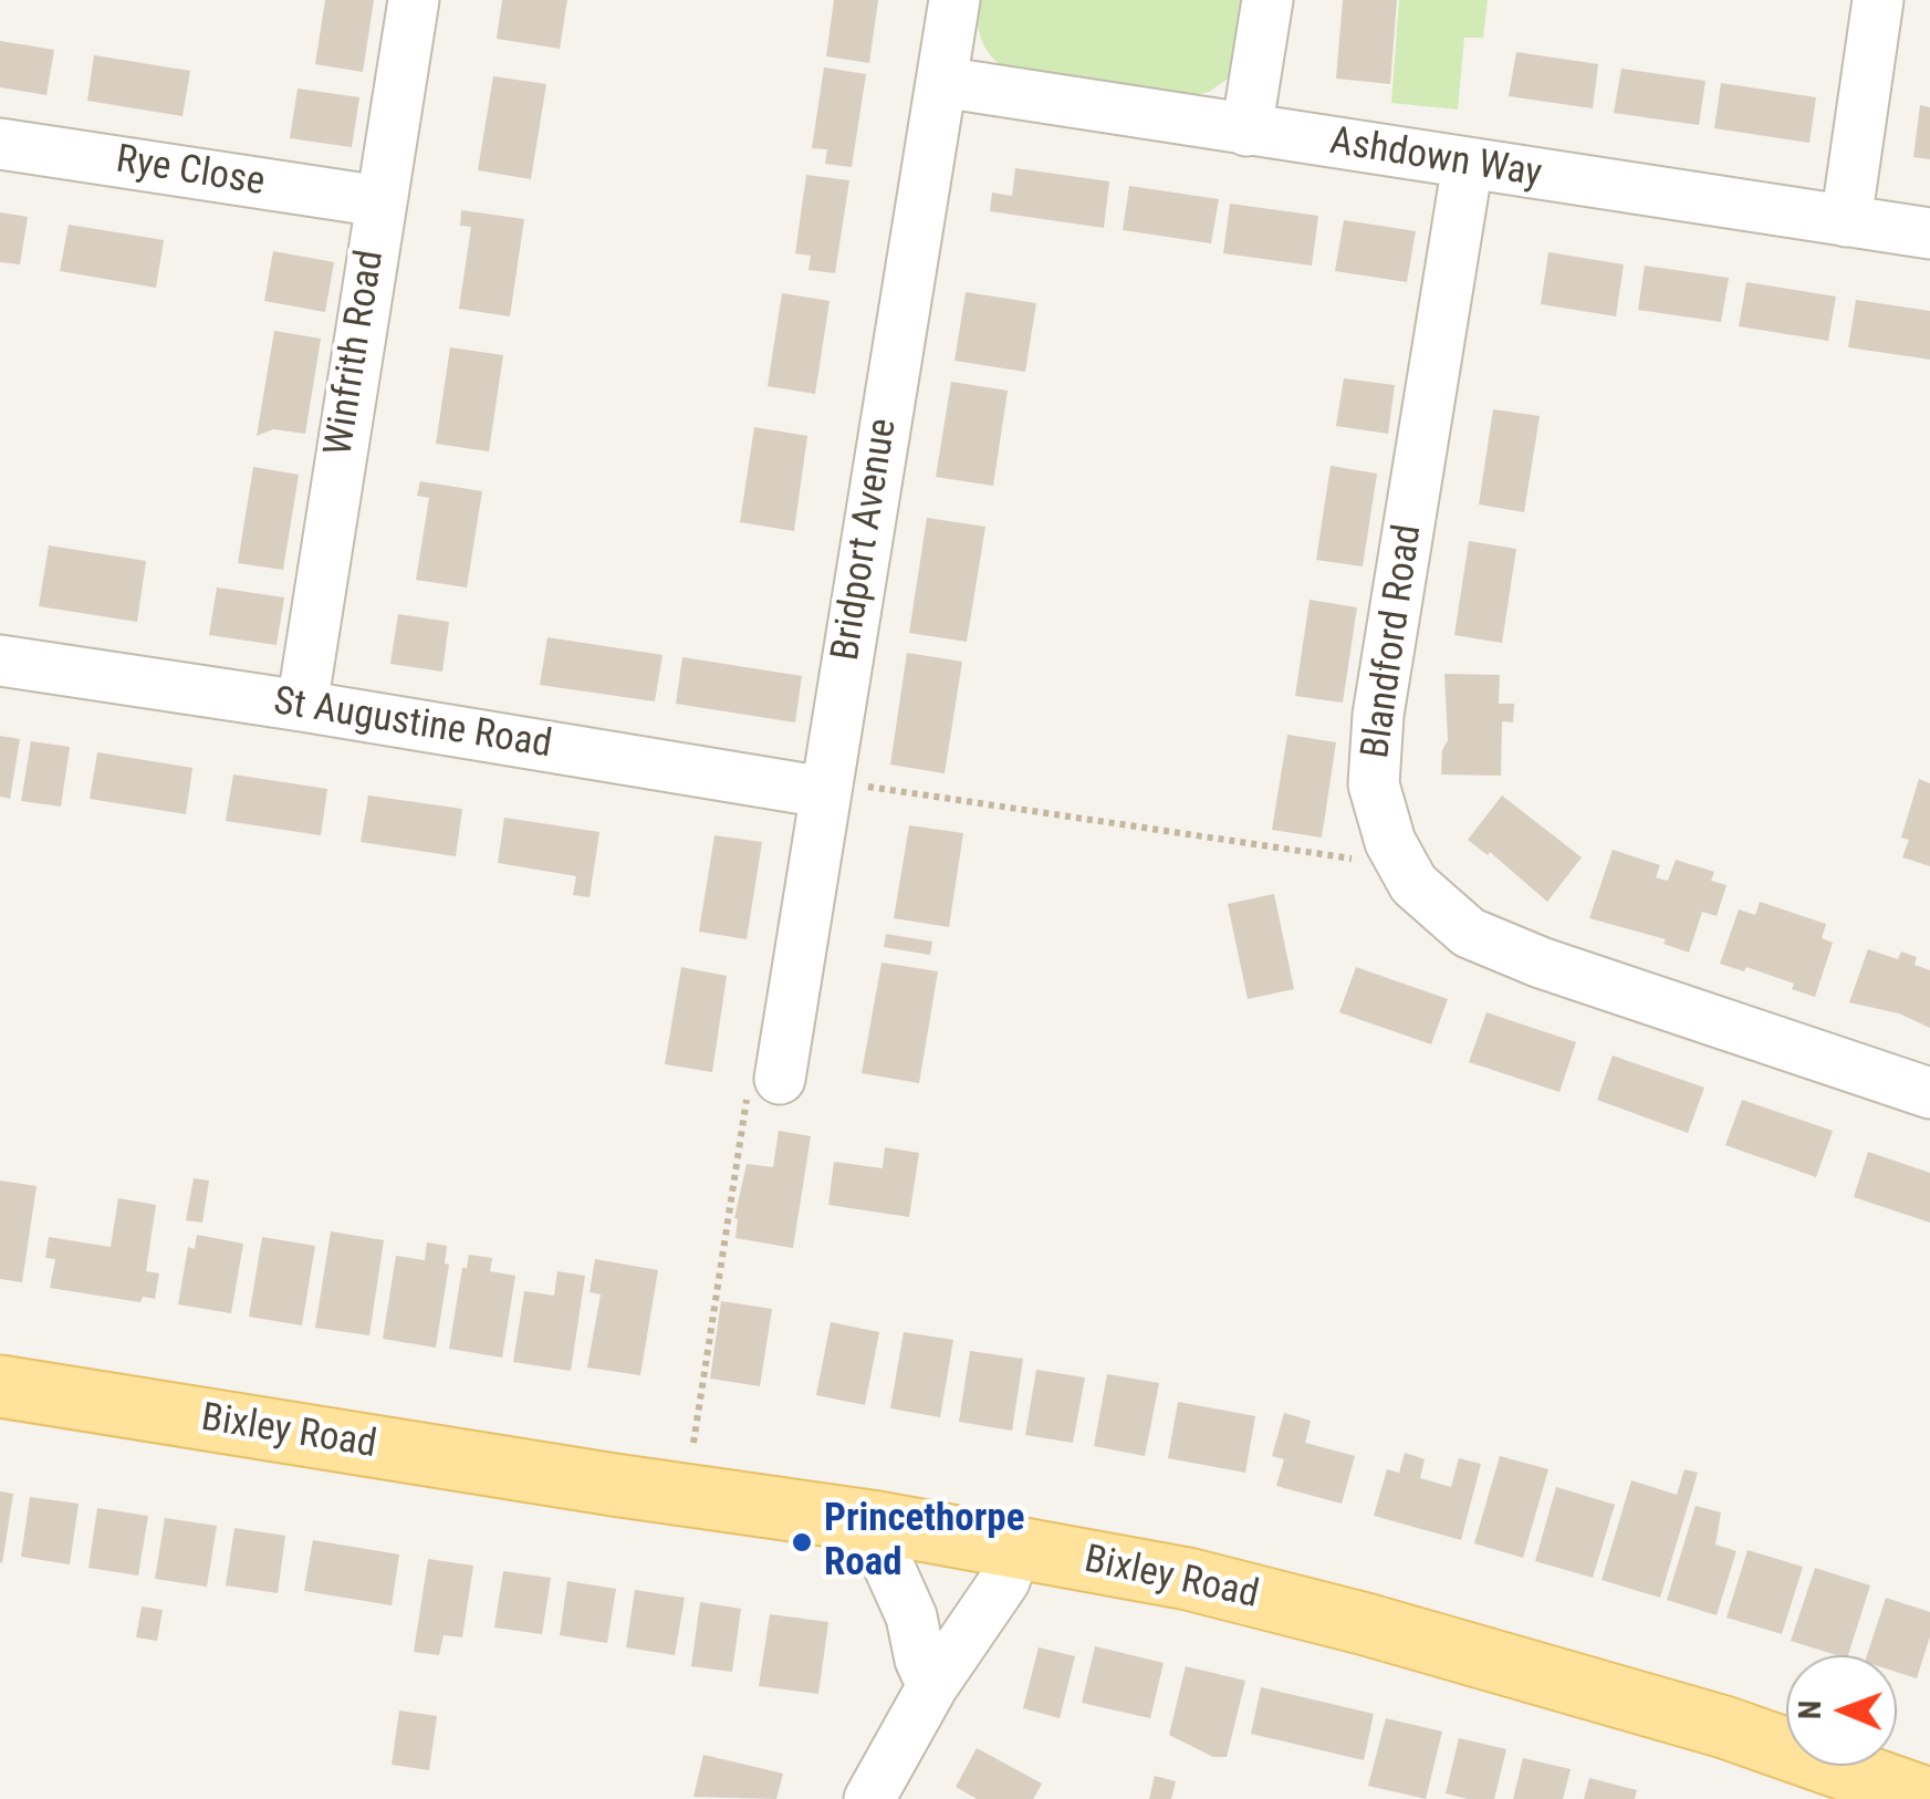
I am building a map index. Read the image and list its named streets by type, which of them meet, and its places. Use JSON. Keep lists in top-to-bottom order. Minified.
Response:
{"streets":{"main road":["Bixley Road"],"street":["Ashdown Way","Rye Close","Winfrith Road","Bridport Avenue","Blandford Road","St Augustine Road"]},"crossings":[["Ashdown Way","Bridport Avenue"],["Ashdown Way","Blandford Road"],["Rye Close","Winfrith Road"],["Winfrith Road","St Augustine Road"],["Bridport Avenue","St Augustine Road"]],"places":["Princethorpe Road"],"north":"left"}
